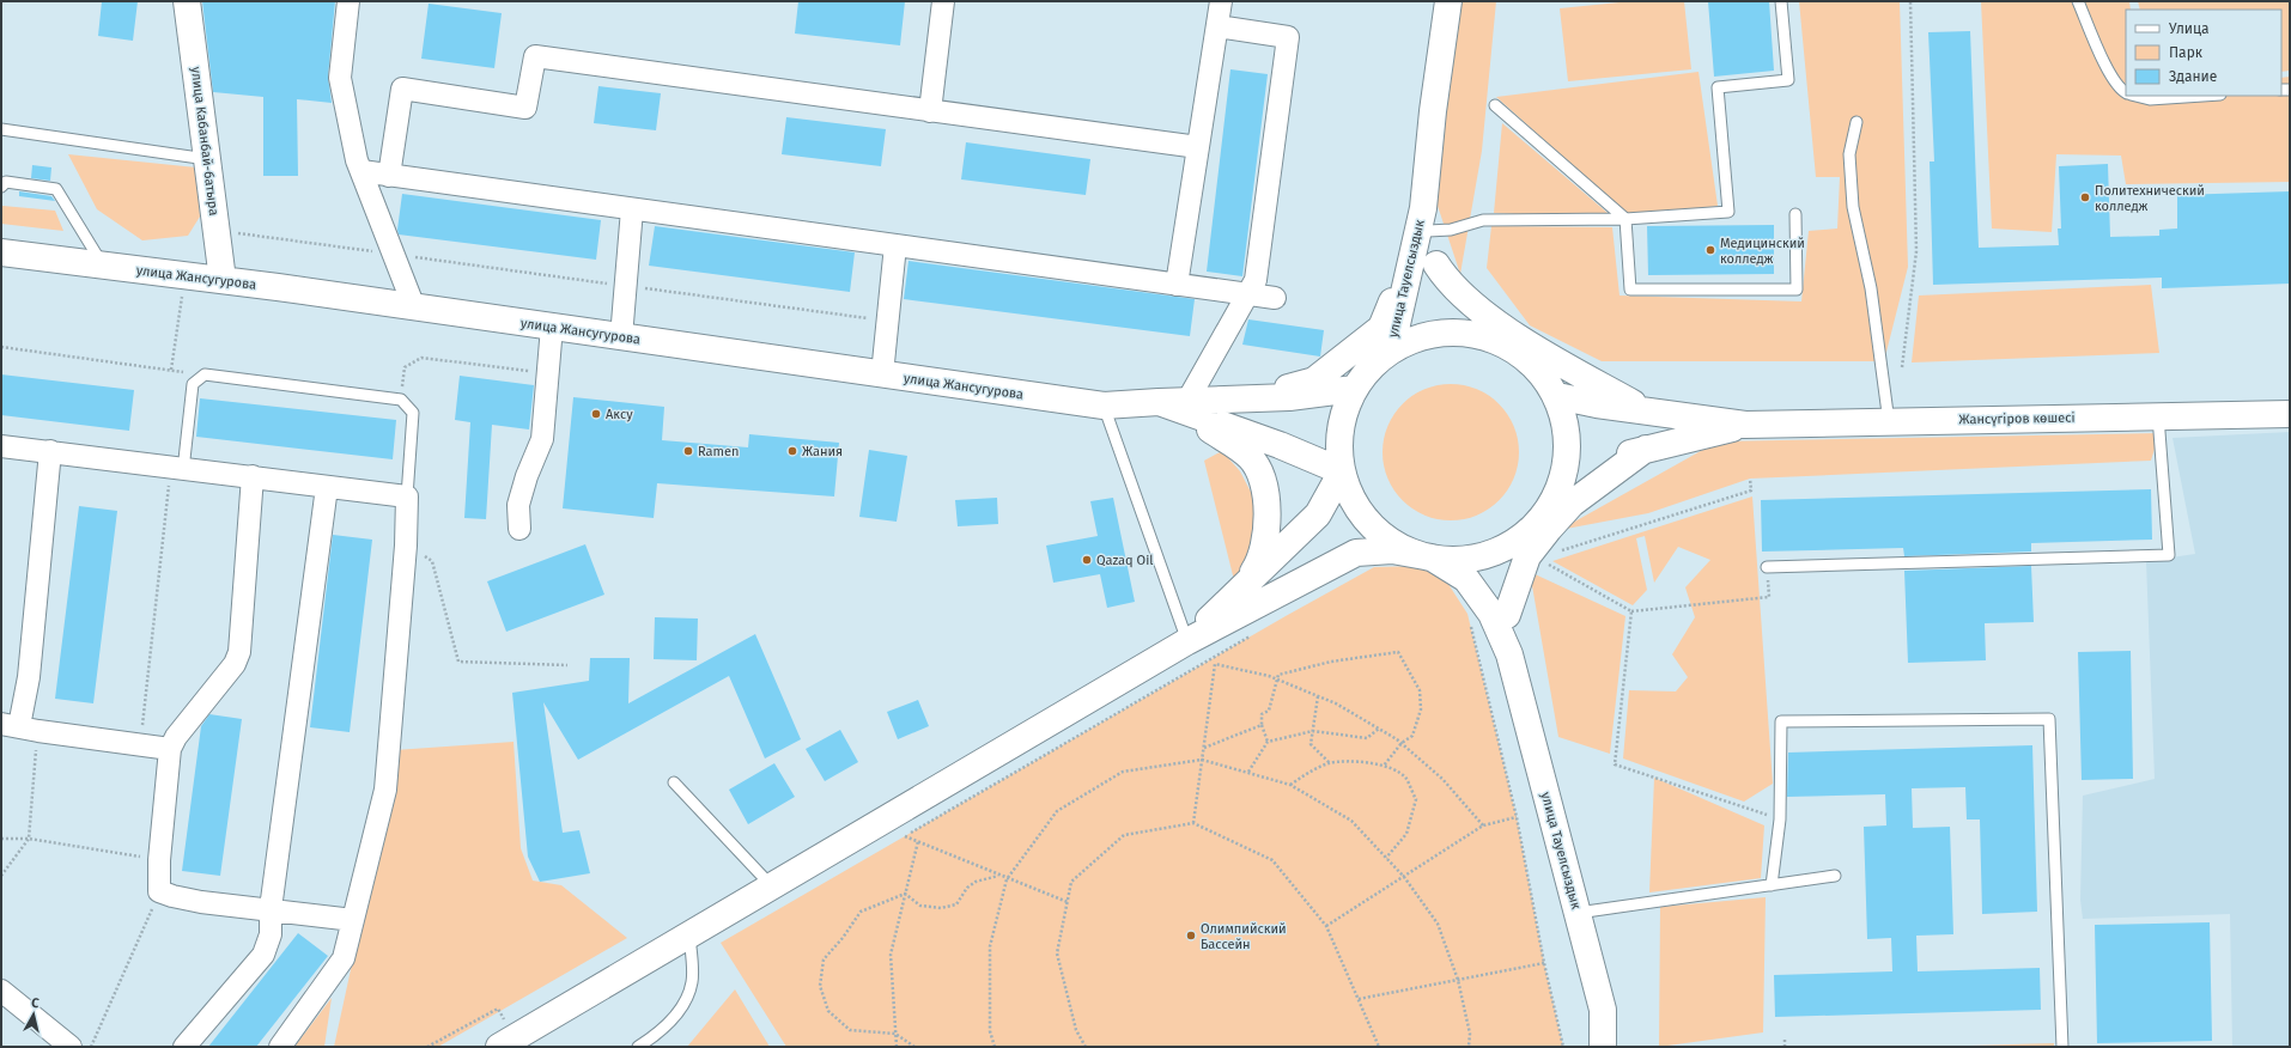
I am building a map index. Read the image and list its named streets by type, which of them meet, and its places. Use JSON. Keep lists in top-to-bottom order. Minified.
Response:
{"streets":{"main road":["улица Кабанбай-батыра","улица Жансугурова","улица Тауелсыздык","Жансүгіров көшесі"]},"crossings":[["улица Кабанбай-батыра","улица Жансугурова"]],"places":["Политехнический колледж","Медицинский колледж","Аксу","Ramen","Жания","Qazaq Oil","Олимпийский Бассейн"],"legend":["Улица","Парк","Здание"],"north":"top"}
